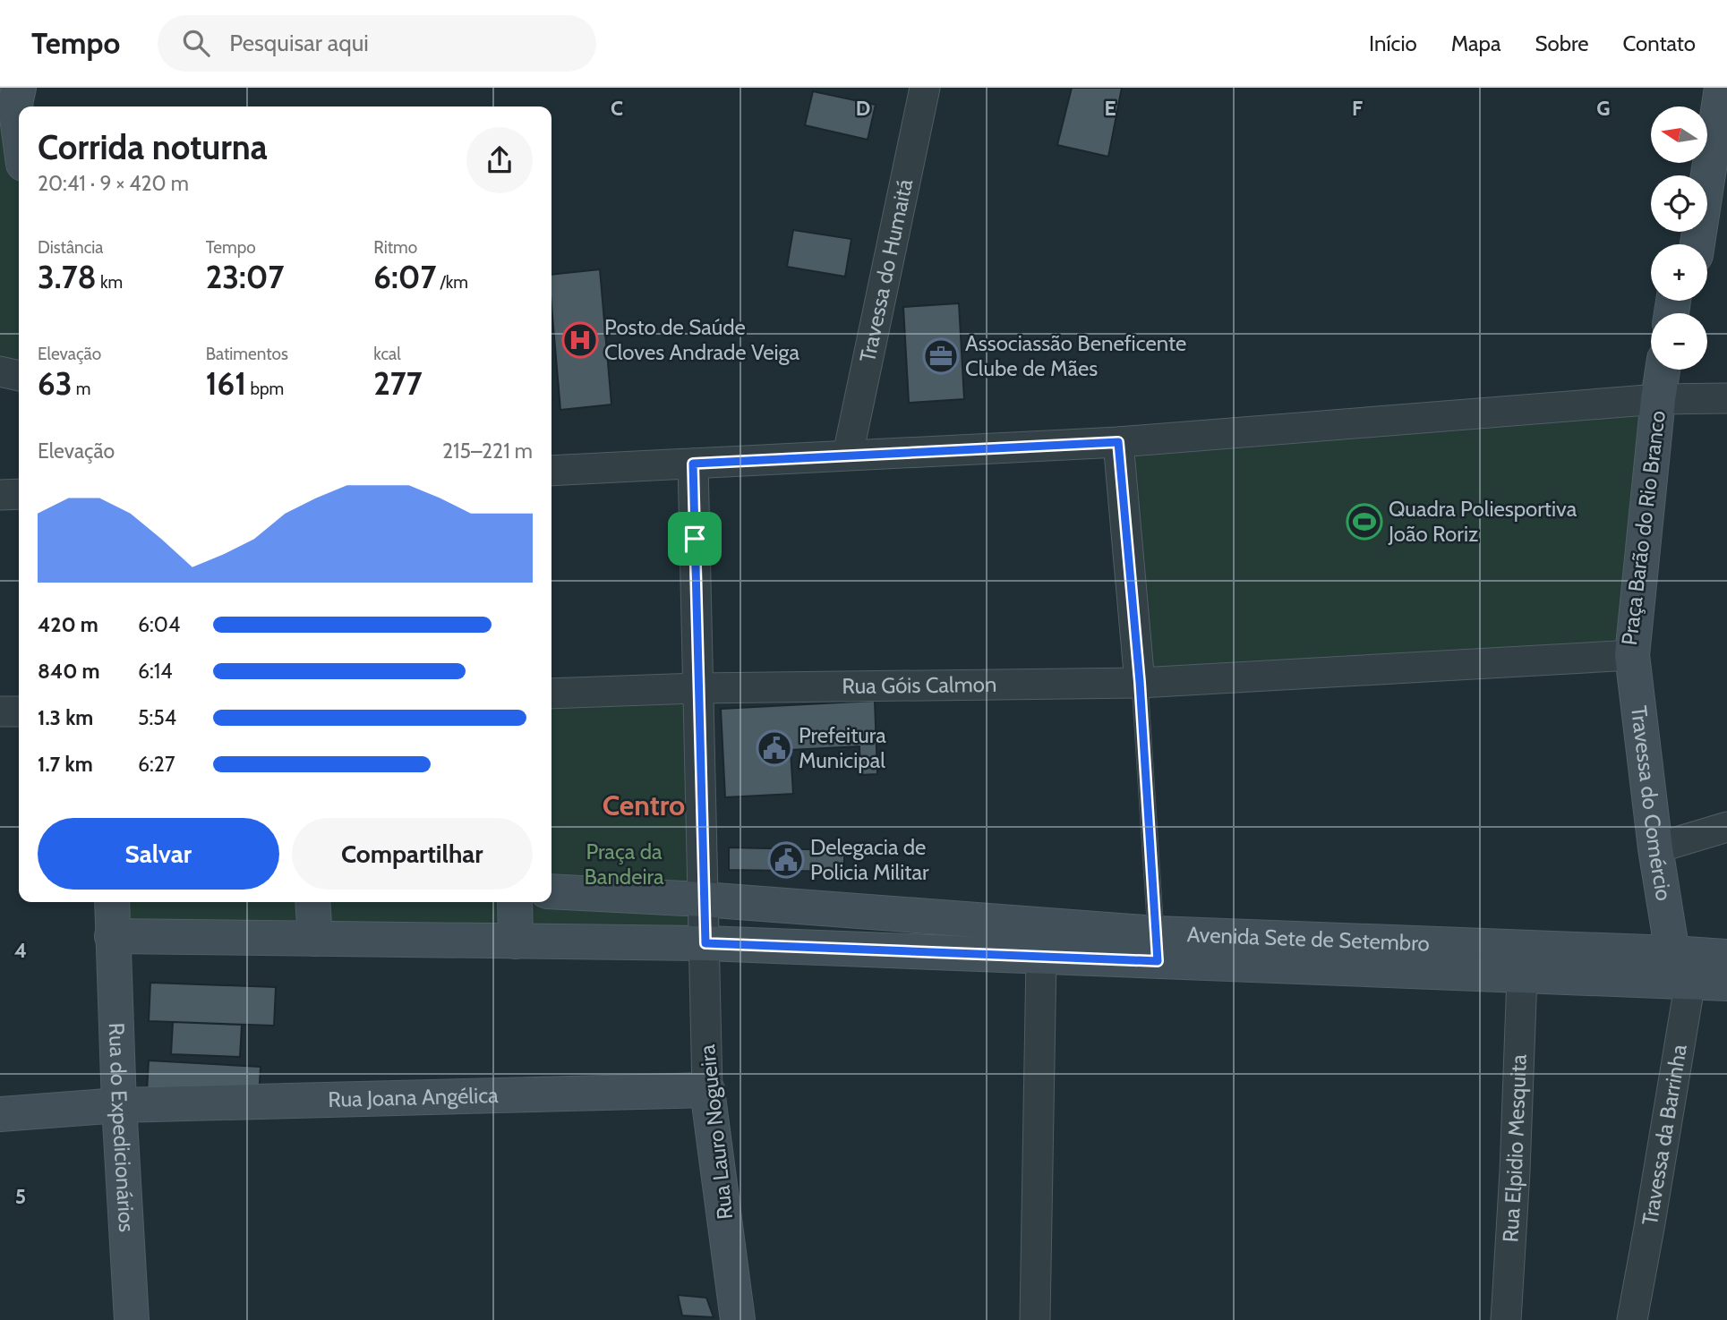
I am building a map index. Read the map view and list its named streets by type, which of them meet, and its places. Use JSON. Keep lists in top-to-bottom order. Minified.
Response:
{"streets":{"street":["Travessa do Humaitá","Praça Barão do Rio Branco","Rua Góis Calmon","Travessa do Comércio","Avenida Sete de Setembro","Rua Joana Angélica","Rua do Expedicionários","Rua Lauro Nogueira","Travessa da Barrinha","Rua Elpidio Mesquita"]},"crossings":[["Travessa do Humaitá","Praça Barão do Rio Branco"],["Praça Barão do Rio Branco","Rua Góis Calmon"],["Praça Barão do Rio Branco","Travessa do Comércio"],["Travessa do Comércio","Avenida Sete de Setembro"],["Travessa do Comércio","Travessa da Barrinha"],["Avenida Sete de Setembro","Rua Lauro Nogueira"],["Avenida Sete de Setembro","Travessa da Barrinha"],["Avenida Sete de Setembro","Rua Elpidio Mesquita"],["Rua Joana Angélica","Rua do Expedicionários"],["Rua Joana Angélica","Rua Lauro Nogueira"]],"districts":["Centro"],"parks":["Praça da Bandeira"],"places":{"hospital":["Posto de Saúde Cloves Andrade Veiga"],"office":["Associassão Beneficente Clube de Mães"],"sports":["Quadra Poliesportiva João Roriz"],"public building":["Prefeitura Municipal","Delegacia de Policia Militar"]},"north":"left","page":{"header":"Tempo","search":"Pesquisar aqui","nav":["Início","Mapa","Sobre","Contato"],"map_buttons":["+","−"],"heading":["Corrida noturna","20:41 · 9 × 420 m"],"stats":[["Distância","3.78 km"],["Tempo","23:07"],["Ritmo","6:07 /km"],["Elevação","63 m"],["Batimentos","161 bpm"],["kcal","277"]],"chart":["Elevação","215–221 m"],"list":[{"name":"420 m","note":"6:04"},{"name":"840 m","note":"6:14"},{"name":"1.3 km","note":"5:54"},{"name":"1.7 km","note":"6:27"}],"buttons":["Salvar","Compartilhar"]},"grid":{"columns":["C","D","E","F","G"],"rows":["4","5"]}}
